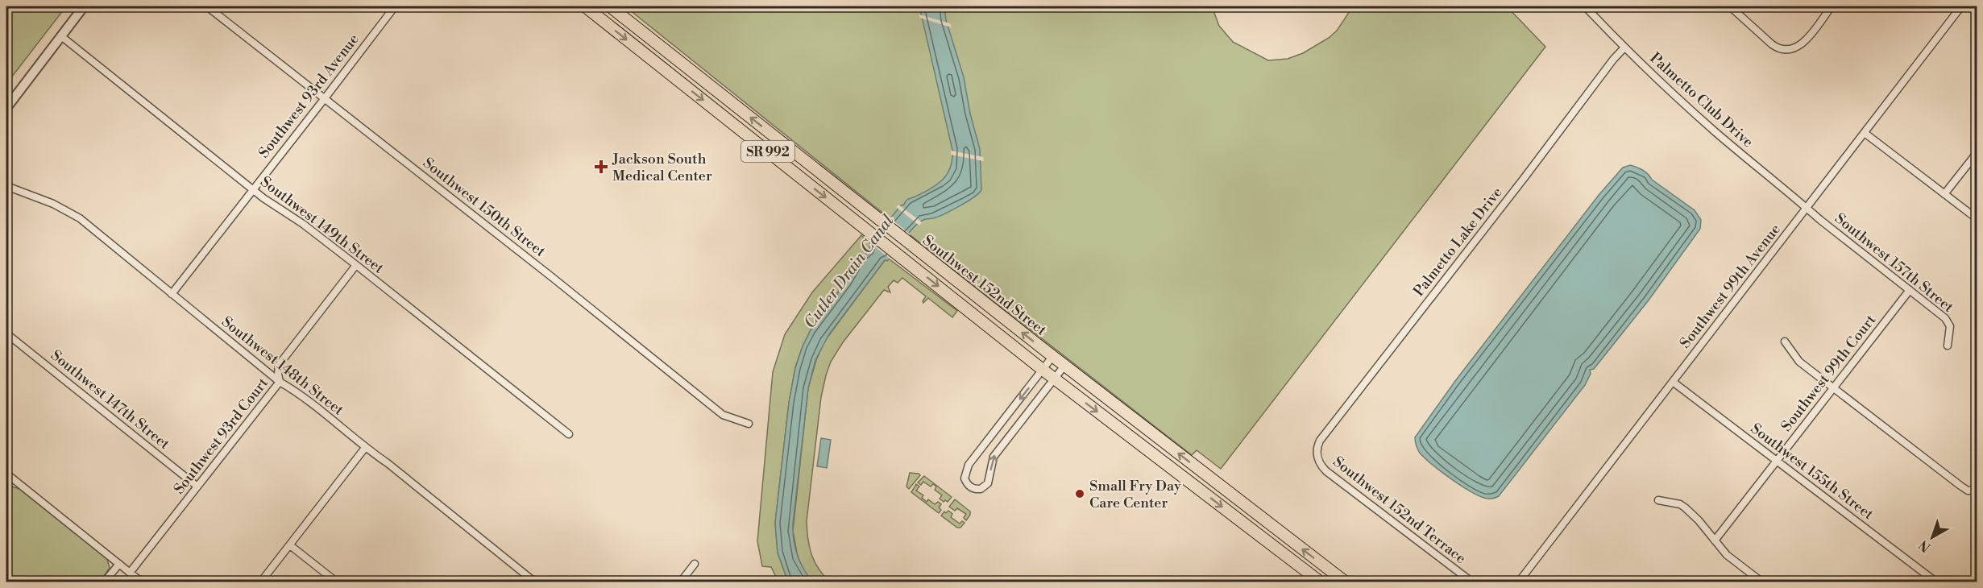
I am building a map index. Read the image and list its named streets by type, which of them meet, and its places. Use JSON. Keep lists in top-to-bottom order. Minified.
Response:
{"streets":{"main road":["SR 992","Southwest 152nd Street"],"street":["Southwest 93rd Avenue","Palmetto Club Drive","Southwest 150th Street","Southwest 149th Street","Palmetto Lake Drive","Southwest 157th Street","Southwest 99th Avenue","Southwest 148th Street","Southwest 99th Court","Southwest 147th Street","Southwest 93rd Court","Southwest 155th Street","Southwest 152nd Terrace"]},"crossings":[["Southwest 93rd Avenue","Southwest 150th Street"],["Southwest 93rd Avenue","Southwest 149th Street"],["Southwest 93rd Avenue","Southwest 148th Street"],["Palmetto Club Drive","Palmetto Lake Drive"],["Palmetto Club Drive","Southwest 157th Street"],["Palmetto Club Drive","Southwest 99th Avenue"],["Southwest 149th Street","Southwest 93rd Court"],["Palmetto Lake Drive","Southwest 152nd Terrace"],["Southwest 157th Street","Southwest 99th Avenue"],["Southwest 157th Street","Southwest 99th Court"],["Southwest 99th Avenue","Southwest 155th Street"],["Southwest 148th Street","Southwest 93rd Court"],["Southwest 99th Court","Southwest 155th Street"],["Southwest 147th Street","Southwest 93rd Court"]],"water":["Cutler Drain Canal"],"places":{"health":["Jackson South Medical Center"],"other":["Small Fry Day Care Center"]},"north":"bottom left"}
